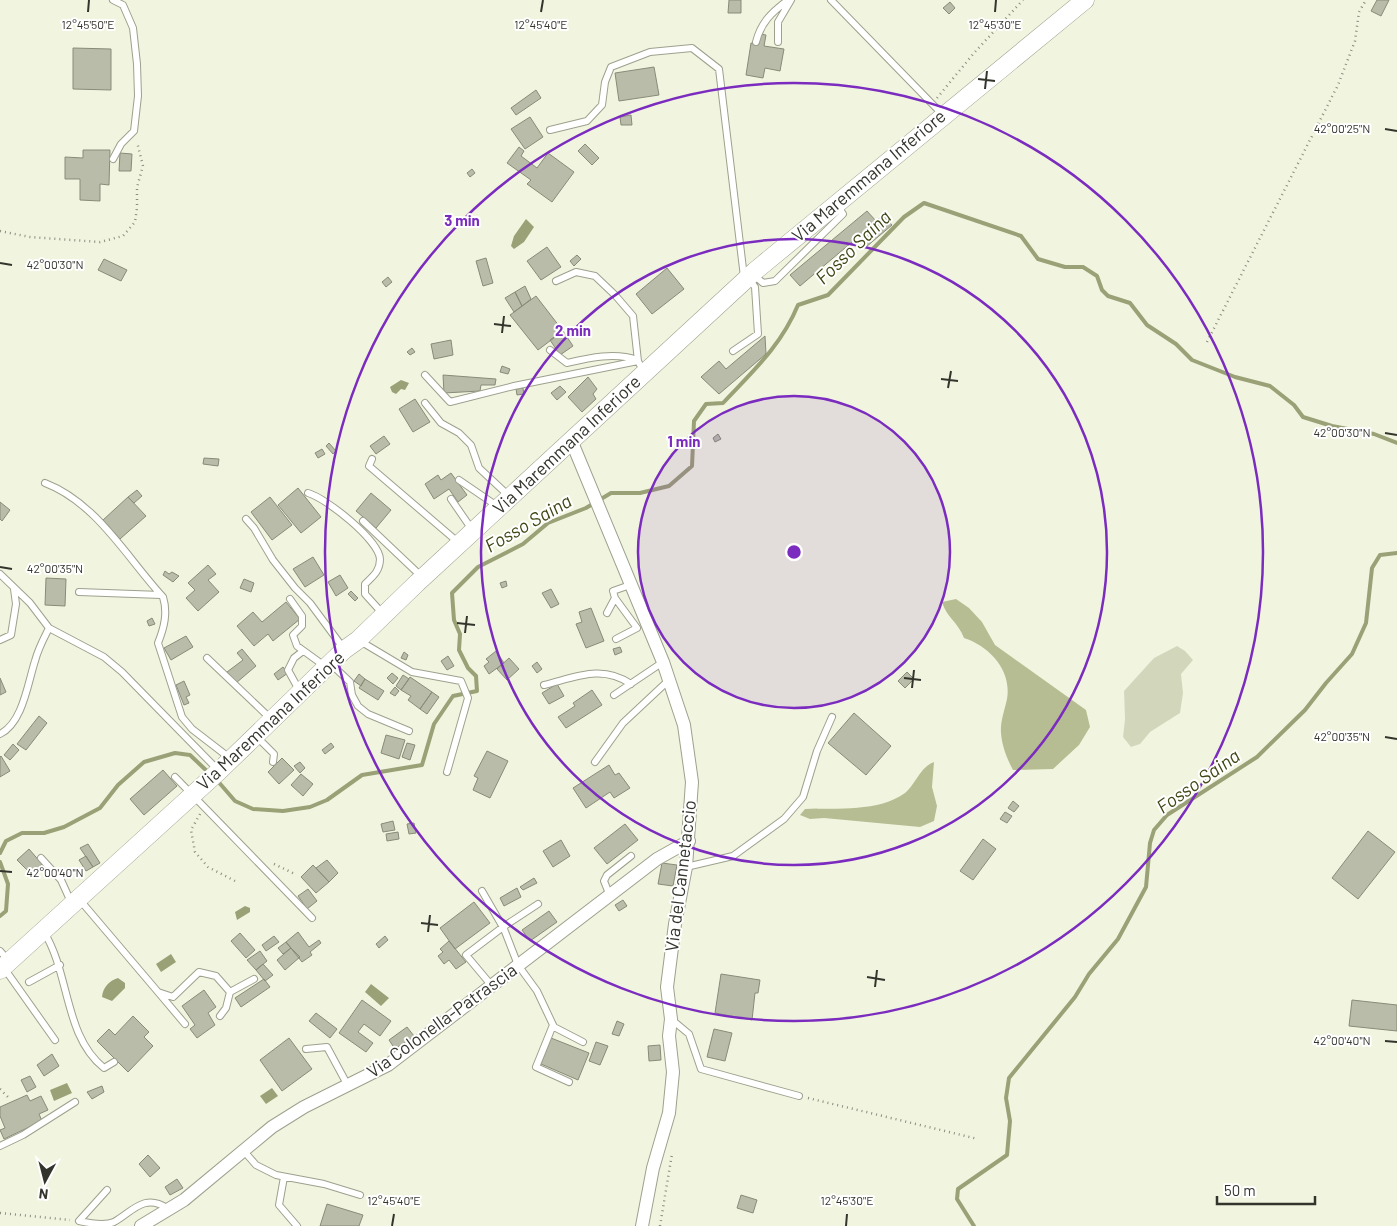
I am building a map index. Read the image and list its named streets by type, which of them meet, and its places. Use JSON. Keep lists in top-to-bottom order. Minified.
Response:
{"streets":{"main road":["Via Maremmana Inferiore"],"street":["Via del Cannetaccio","Via Colonella-Patrascia"]},"crossings":[["Via Maremmana Inferiore","Via del Cannetaccio"],["Via del Cannetaccio","Via Colonella-Patrascia"]],"water":["Fosso Saina"],"scale_bar":"50 m","north":"bottom","coordinates":["12°45'50\"E","12°45'40\"E","12°45'30\"E","42°00'25\"N","42°00'30\"N","42°00'35\"N","42°00'40\"N"],"rings":["3 min","2 min","1 min"]}
